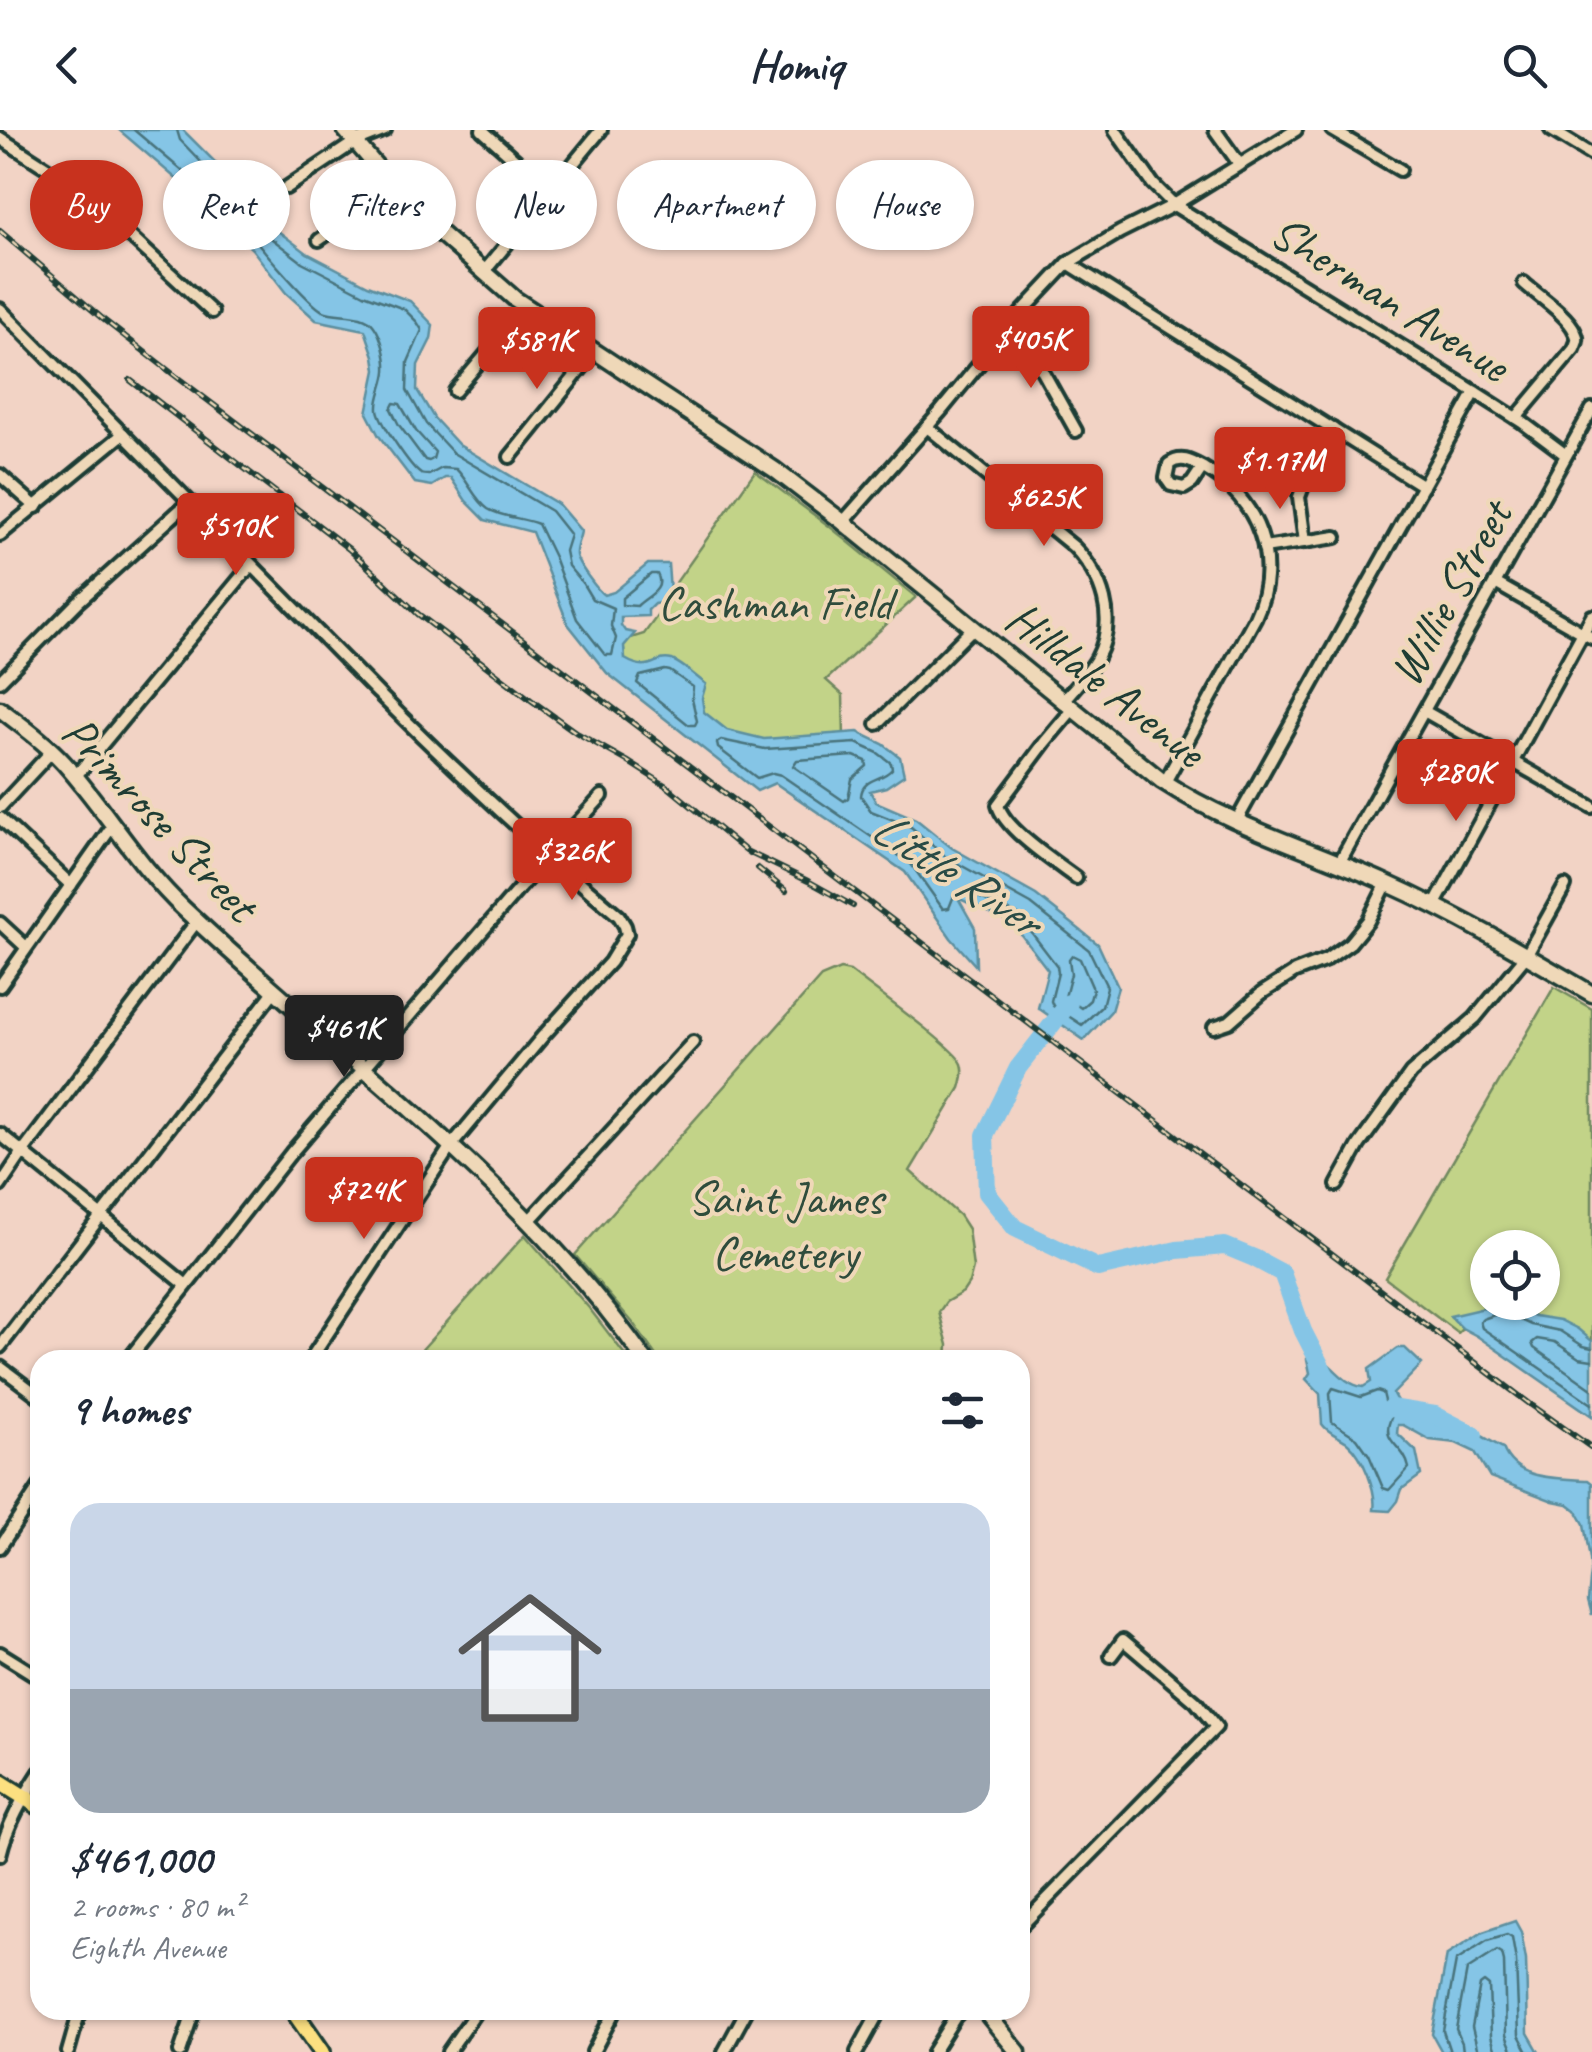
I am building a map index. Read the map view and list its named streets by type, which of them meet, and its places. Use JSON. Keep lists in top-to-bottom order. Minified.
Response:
{"streets":{"main road":["Hilldale Avenue","Primrose Street"],"street":["Sherman Avenue","Willie Street"]},"crossings":[["Sherman Avenue","Willie Street"],["Willie Street","Hilldale Avenue"]],"water":["Little River"],"parks":["Cashman Field","Saint James Cemetery"],"page":{"header":"Homiq","chip":["Buy","Rent","Filters","New","Apartment","House"],"price":["$405K","$581K","$1.17M","$625K","$510K","$280K","$326K","$461K","$724K"],"heading":"9 homes","list":[{"name":"$461,000","note":"2 rooms · 80 m² · Eighth Avenue"}]}}
